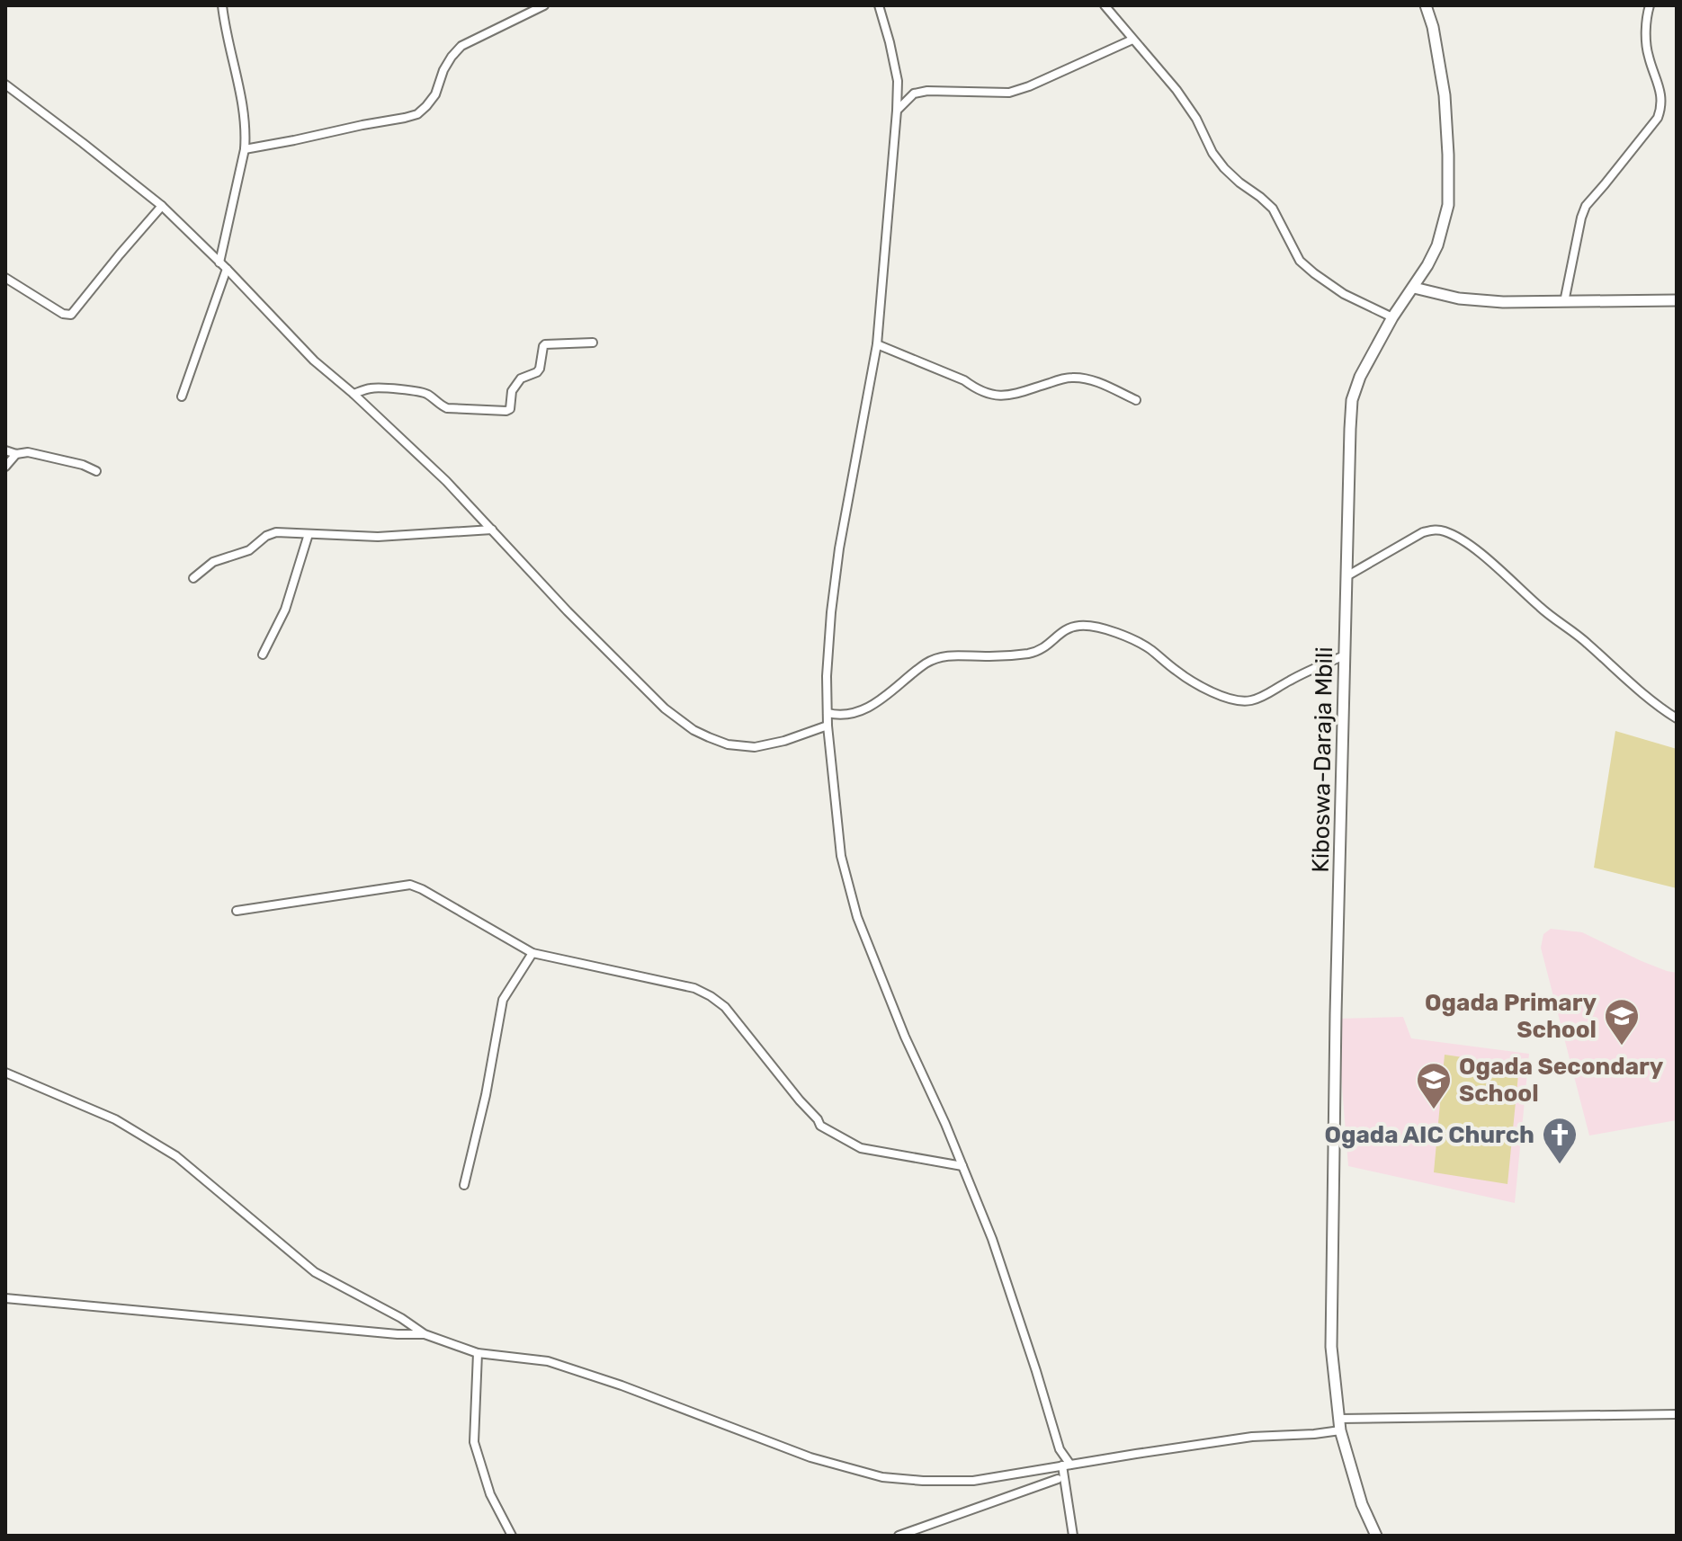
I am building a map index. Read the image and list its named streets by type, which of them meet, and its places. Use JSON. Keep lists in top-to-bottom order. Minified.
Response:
{"streets":{"main road":["Kiboswa-Daraja Mbili"]},"places":{"school or university":["Ogada Primary School","Ogada Secondary School"],"church":["Ogada AIC Church"]}}
